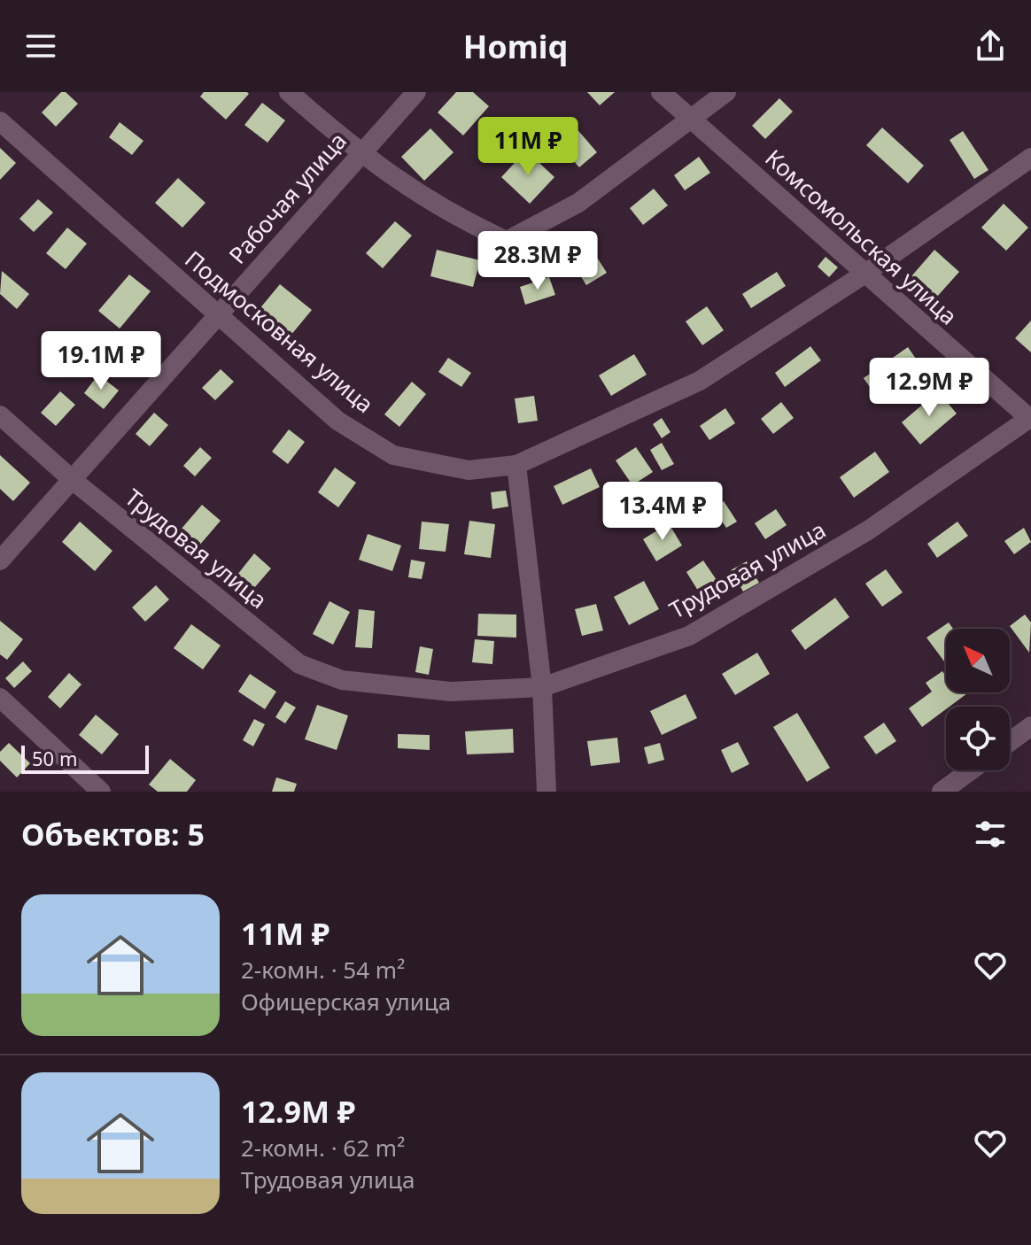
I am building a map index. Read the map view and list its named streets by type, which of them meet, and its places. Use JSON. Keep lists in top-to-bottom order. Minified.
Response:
{"streets":{"street":["Рабочая улица","Комсомольская улица","Подмосковная улица","Трудовая улица"]},"crossings":[["Рабочая улица","Подмосковная улица"],["Рабочая улица","Трудовая улица"],["Комсомольская улица","Подмосковная улица"],["Комсомольская улица","Трудовая улица"]],"scale_bar":"50 m","north":"top left","page":{"header":"Homiq","price":["11M ₽","28.3M ₽","19.1M ₽","12.9M ₽","13.4M ₽"],"scale":"50 m","heading":"Объектов: 5","list":[{"name":"11M ₽","note":"2-комн. · 54 m² · Офицерская улица"},{"name":"12.9M ₽","note":"2-комн. · 62 m² · Трудовая улица"}]}}
